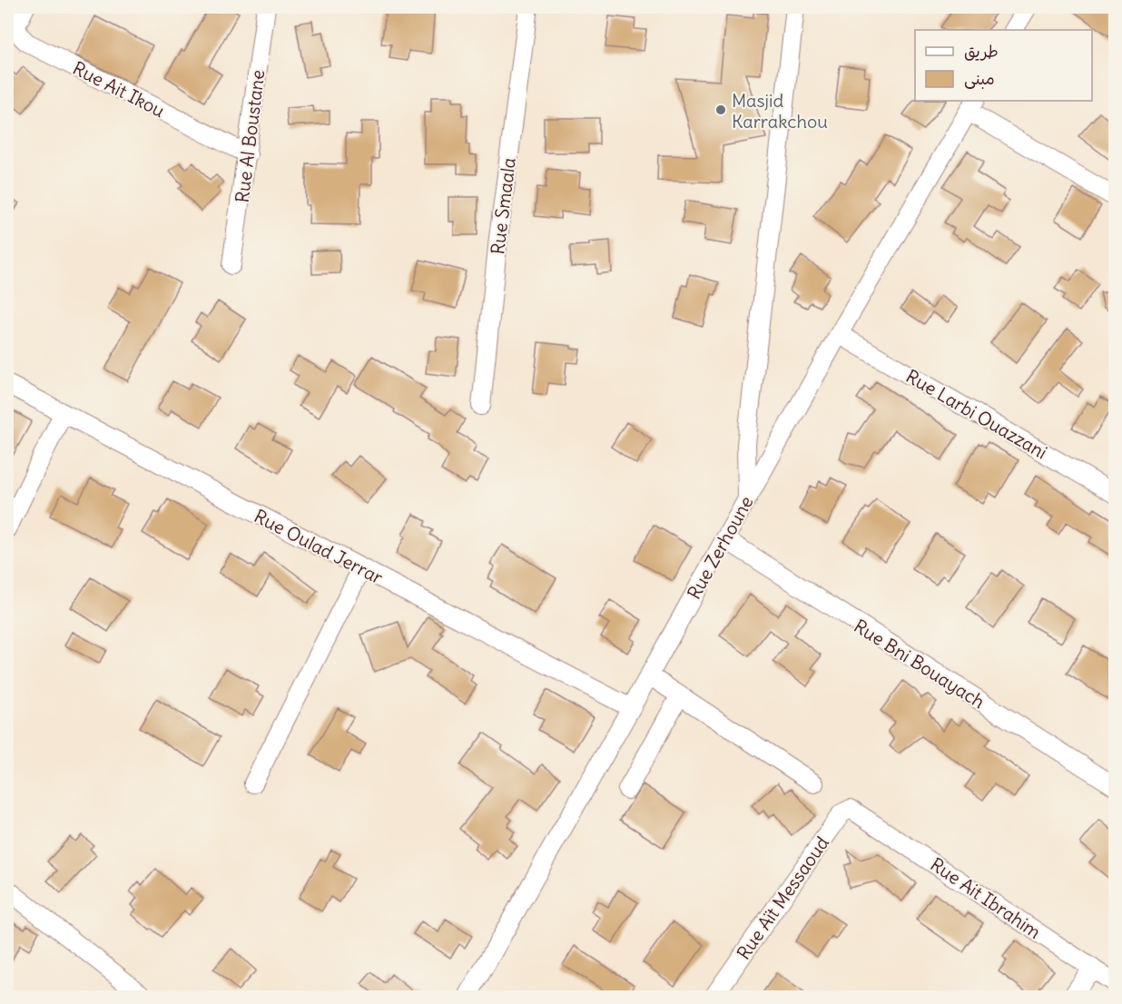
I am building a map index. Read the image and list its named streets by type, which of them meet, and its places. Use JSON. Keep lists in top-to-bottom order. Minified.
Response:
{"streets":{"street":["Rue Ait Ikou","Rue Al Boustane","Rue Smaala","Rue Larbi Ouazzani","Rue Oulad Jerrar","Rue Zerhoune","Rue Bni Bouayach","Rue Aït Messaoud","Rue Ait Ibrahim"]},"crossings":[["Rue Ait Ikou","Rue Al Boustane"],["Rue Larbi Ouazzani","Rue Zerhoune"],["Rue Oulad Jerrar","Rue Zerhoune"],["Rue Zerhoune","Rue Bni Bouayach"],["Rue Aït Messaoud","Rue Ait Ibrahim"]],"places":["Masjid Karrakchou"],"legend":["طريق","مبنى"]}
